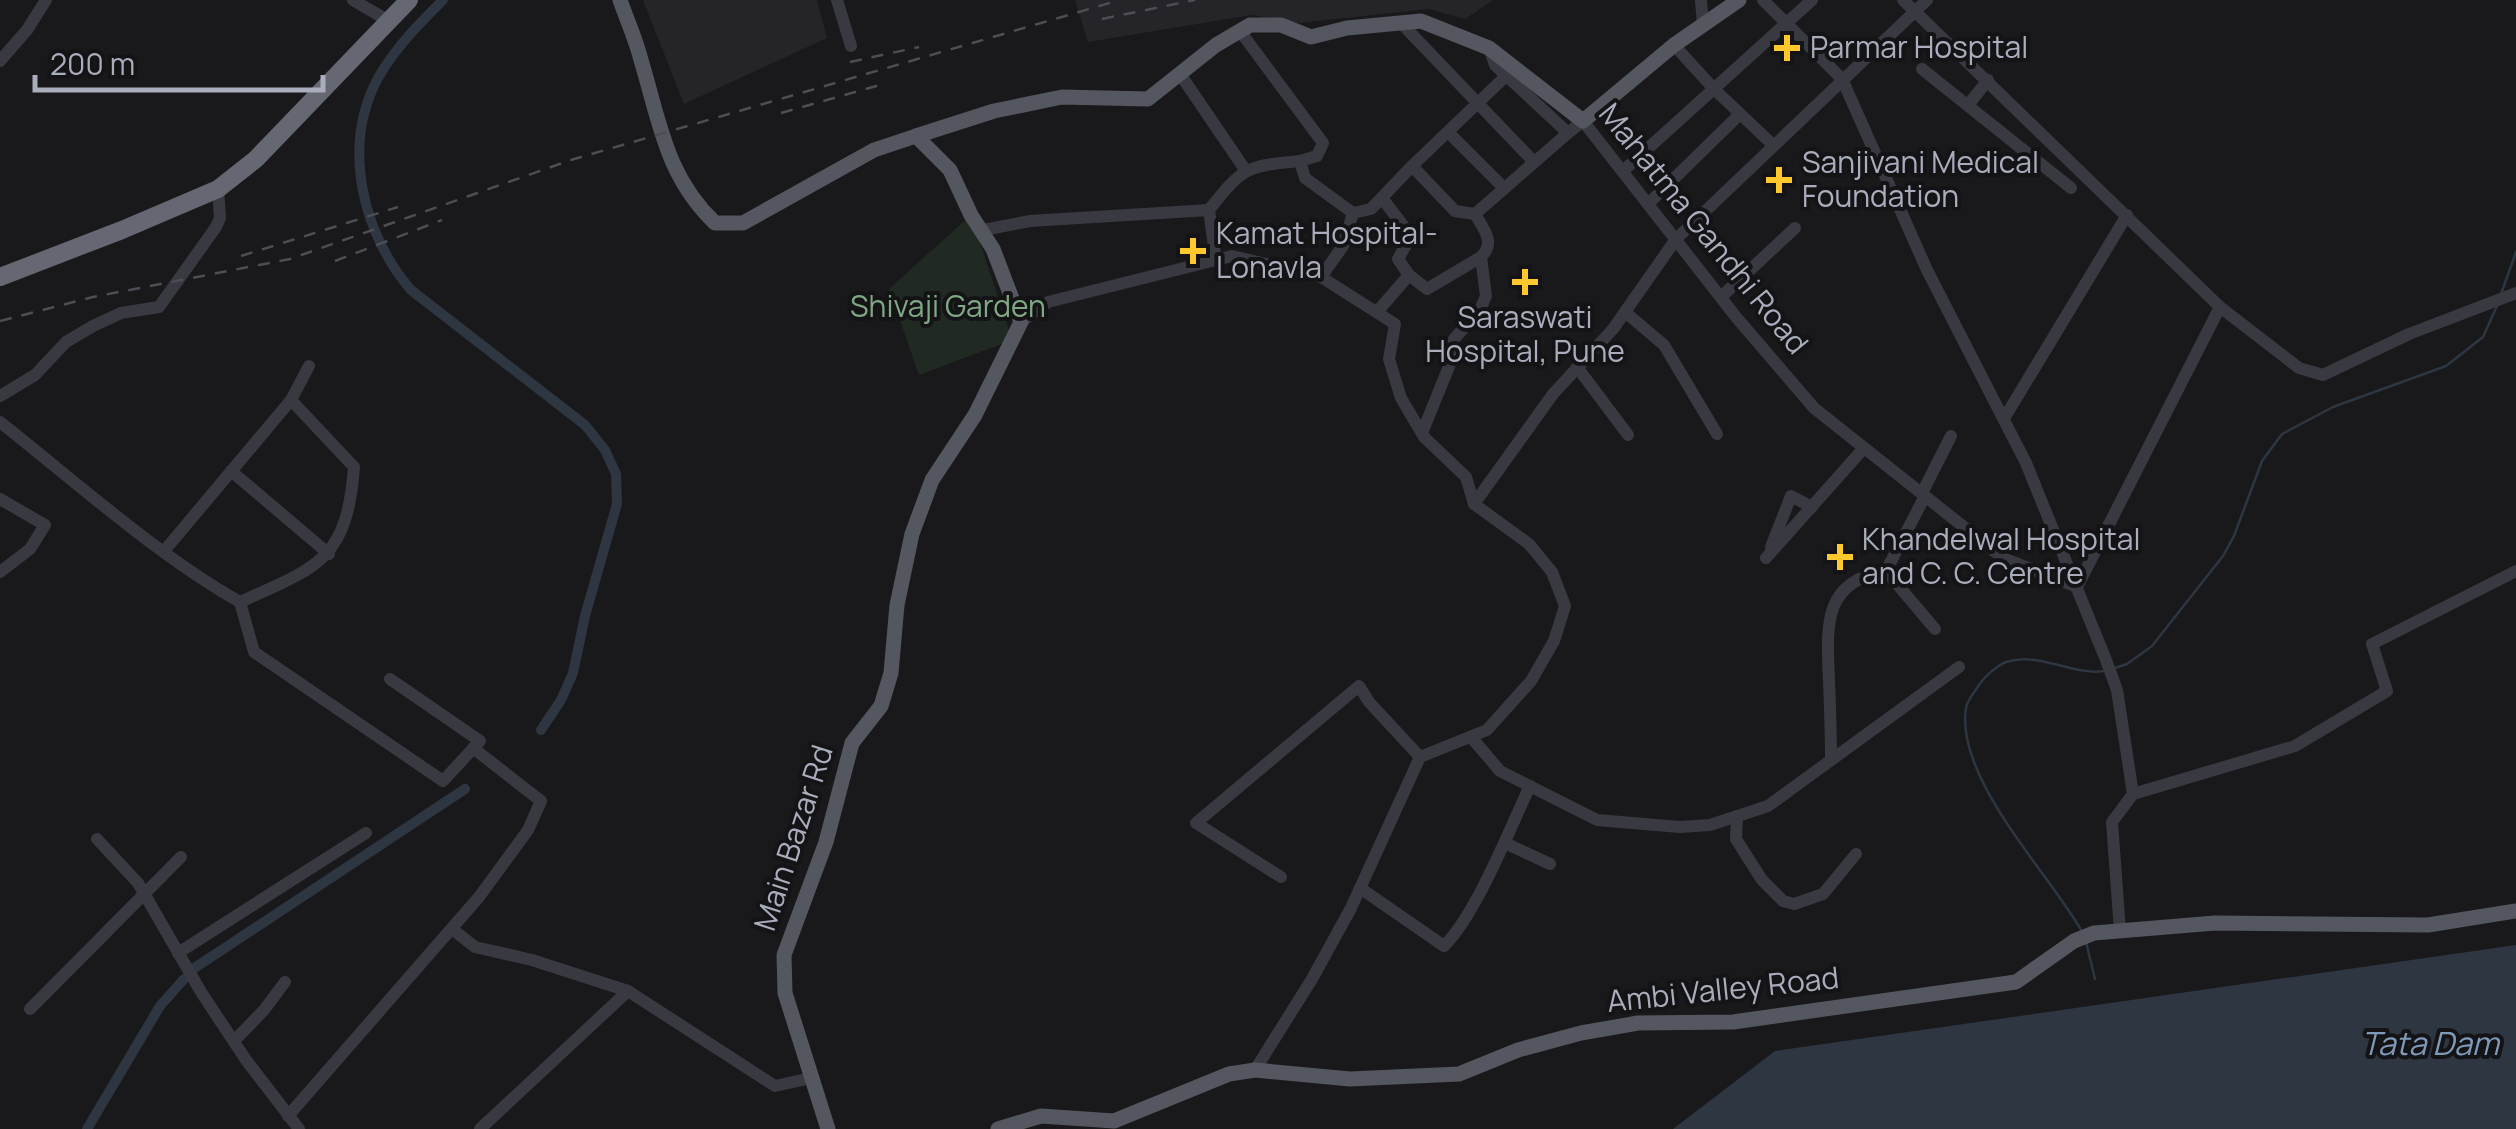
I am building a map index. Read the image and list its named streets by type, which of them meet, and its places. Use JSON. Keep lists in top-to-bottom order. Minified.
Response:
{"streets":{"main road":["Mahatma Gandhi Road","Main Bazar Rd","Ambi Valley Road"]},"water":["Tata Dam"],"parks":["Shivaji Garden"],"places":{"health":["Parmar Hospital","Sanjivani Medical Foundation","Kamat Hospital- Lonavla","Saraswati Hospital, Pune","Khandelwal Hospital and C. C. Centre"]},"scale_bar":"200 m"}
